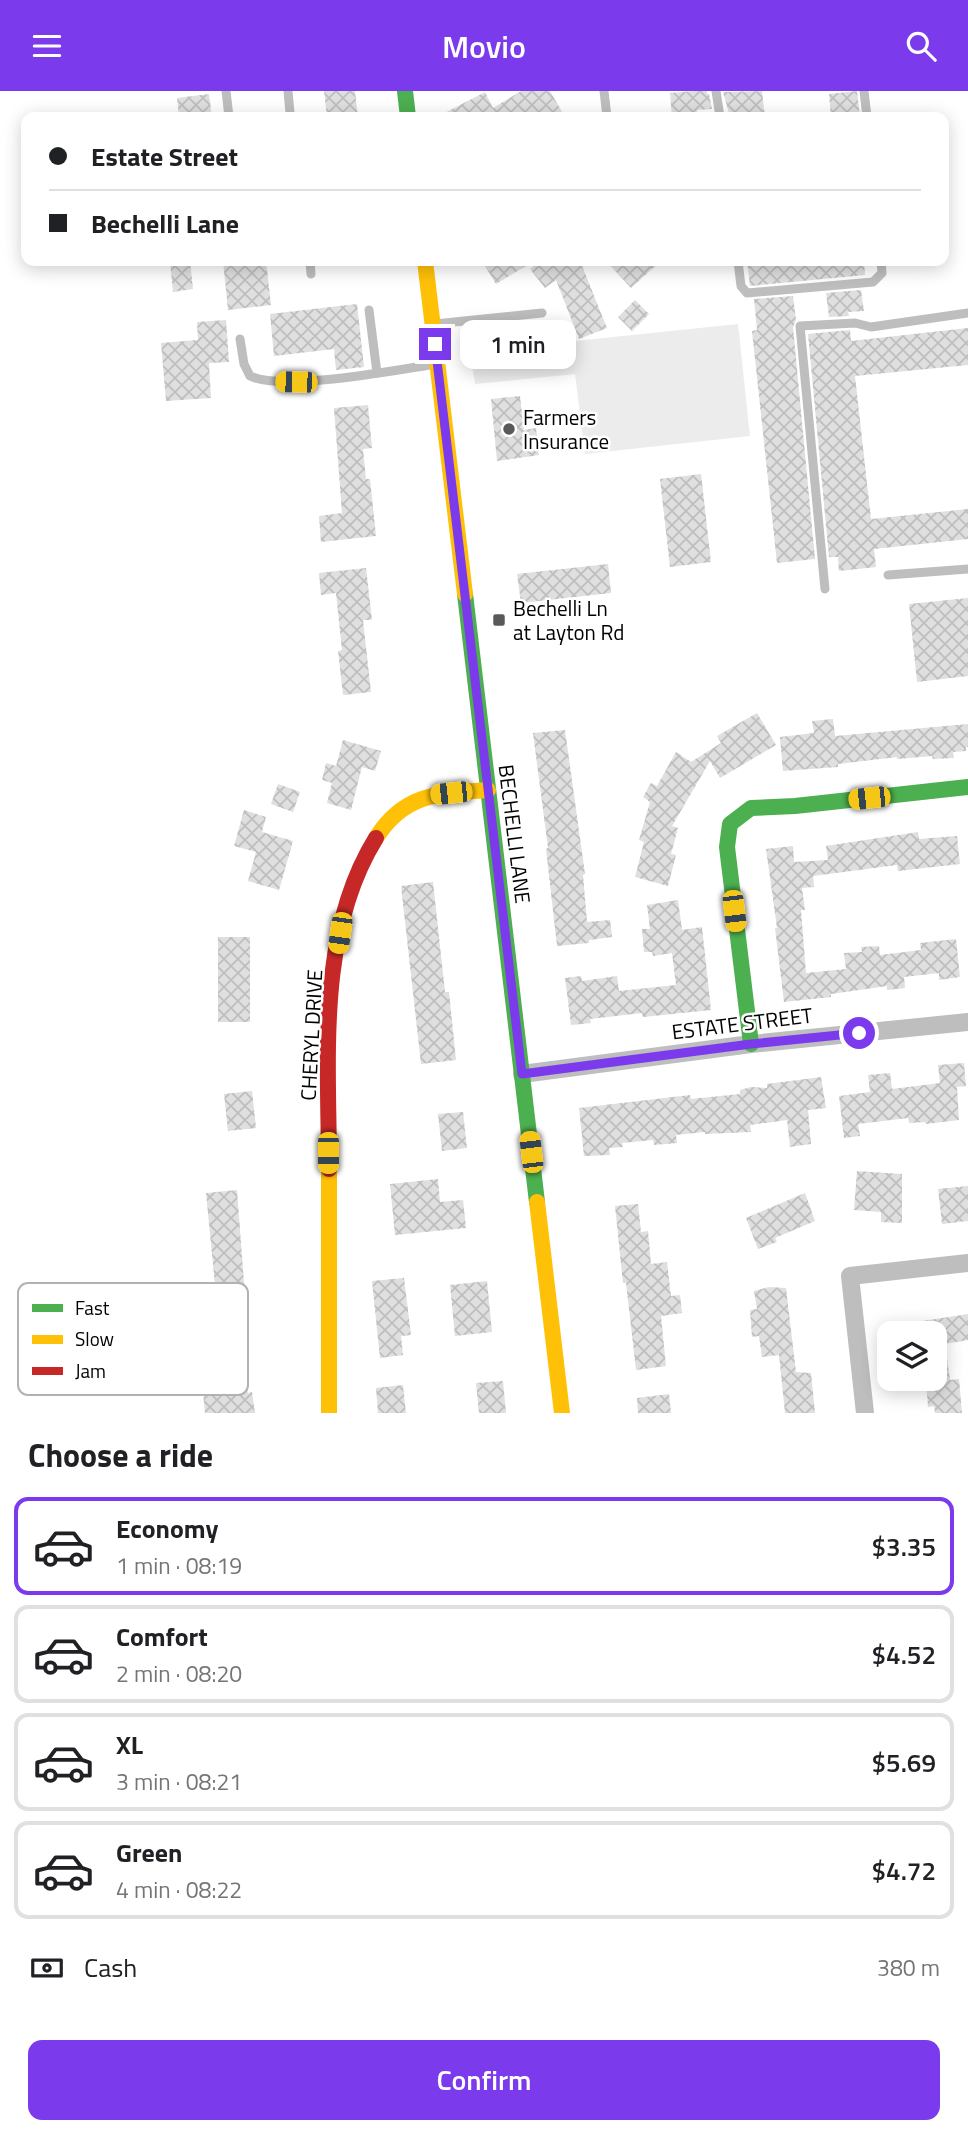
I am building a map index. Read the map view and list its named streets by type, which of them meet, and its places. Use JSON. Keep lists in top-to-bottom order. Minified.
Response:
{"streets":{"main road":["BECHELLI LANE","CHERYL DRIVE"],"street":["ESTATE STREET"]},"crossings":[["BECHELLI LANE","ESTATE STREET"],["BECHELLI LANE","CHERYL DRIVE"]],"places":{"other":["Farmers Insurance"],"transit":["Bechelli Ln at Layton Rd"]},"legend":["Fast","Slow","Jam"],"page":{"header":"Movio","banner":["Estate Street","Bechelli Lane"],"bubble":"1 min","heading":"Choose a ride","list":[{"name":"Economy","note":"1 min · 08:19","value":"$3.35"},{"name":"Comfort","note":"2 min · 08:20","value":"$4.52"},{"name":"XL","note":"3 min · 08:21","value":"$5.69"},{"name":"Green","note":"4 min · 08:22","value":"$4.72"}],"pay":["Cash","380 m"],"buttons":"Confirm"}}
